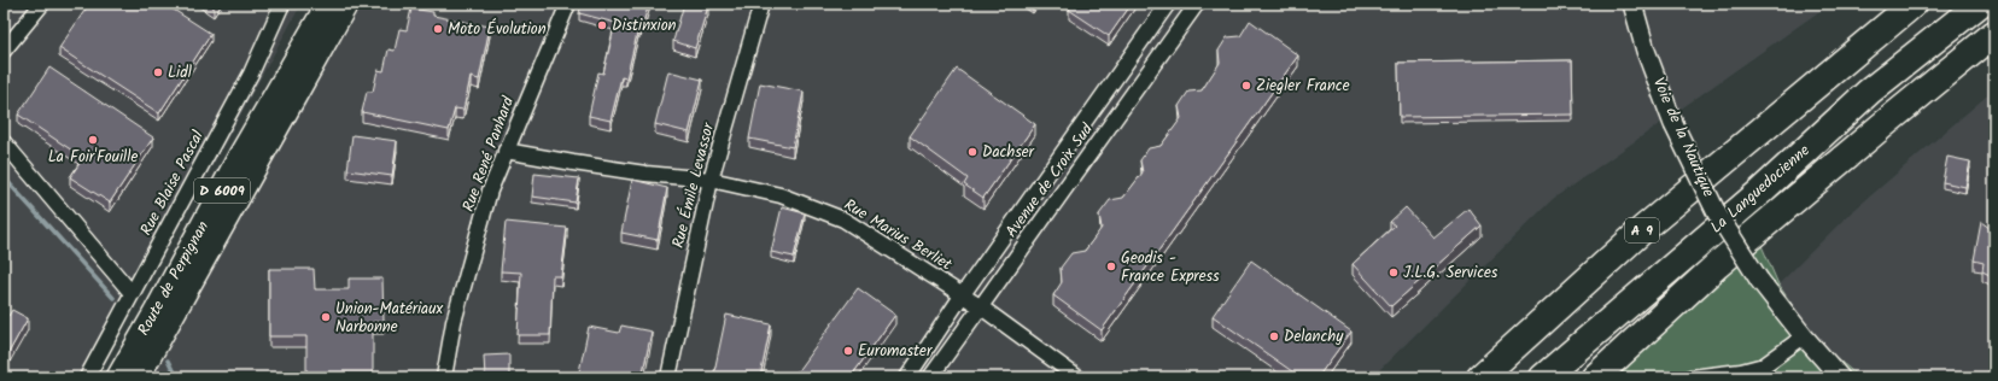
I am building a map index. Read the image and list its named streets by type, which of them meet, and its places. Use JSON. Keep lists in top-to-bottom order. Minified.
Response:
{"streets":{"highway":["La Languedocienne","A 9"],"main road":["D 6009","Route de Perpignan"],"street":["Voie de la Nautique","Rue René Panhard","Avenue de Croix Sud","Rue Blaise Pascal","Rue Émile Levassor","Rue Marius Berliet"]},"crossings":[["Rue René Panhard","Rue Marius Berliet"],["Avenue de Croix Sud","Rue Marius Berliet"],["Rue Émile Levassor","Rue Marius Berliet"]],"places":["Distinxion","Moto Évolution","Lidl","Ziegler France","La Foir'Fouille","Dachser","Geodis - France Express","J.L.G. Services","Union-Matériaux Narbonne","Delanchy","Euromaster"]}
